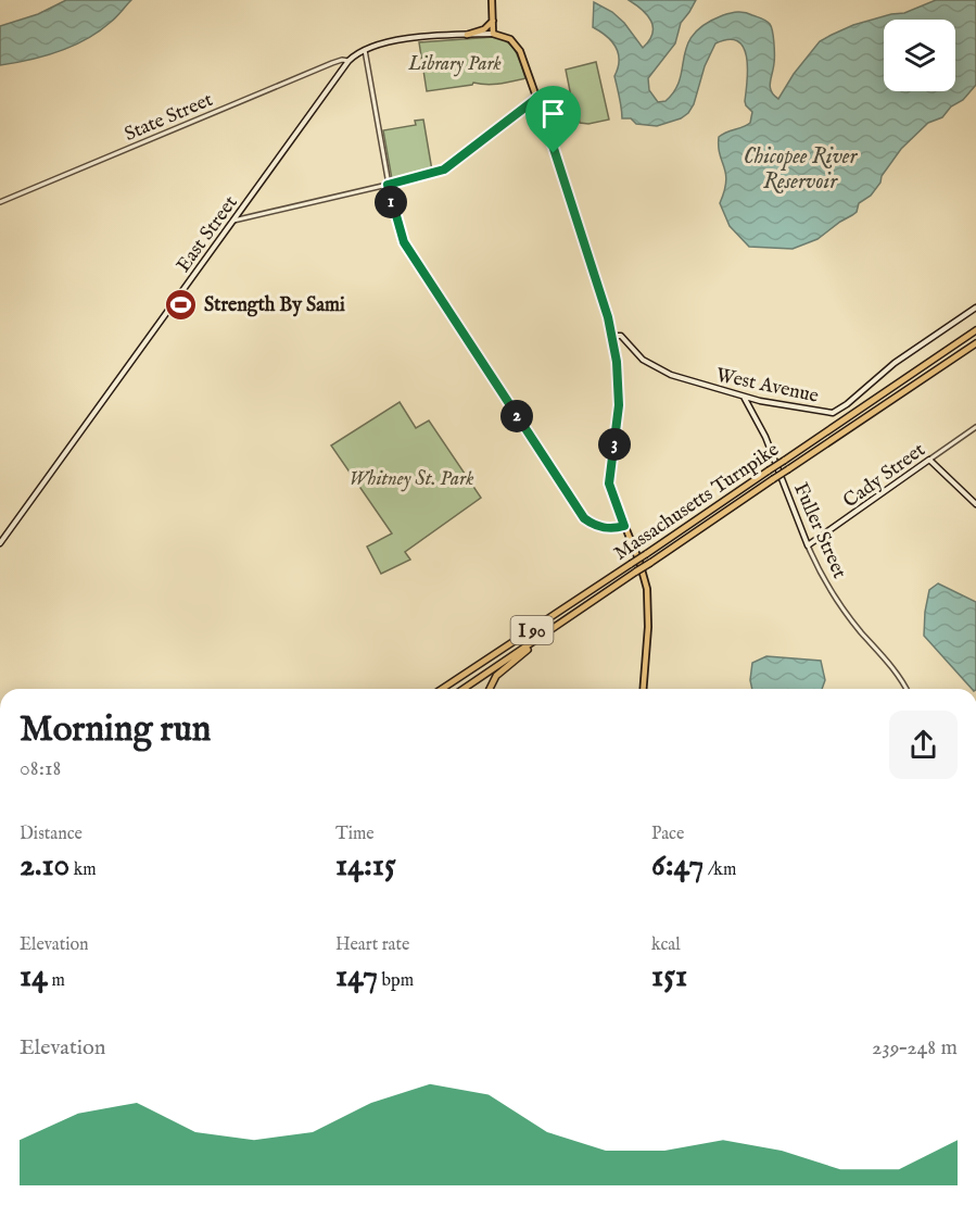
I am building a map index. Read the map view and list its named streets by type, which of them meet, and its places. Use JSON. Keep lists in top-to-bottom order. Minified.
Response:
{"streets":{"highway":["Massachusetts Turnpike","I 90"],"main road":["East Street","West Avenue","Cady Street","Fuller Street"],"street":["State Street"]},"crossings":[["State Street","East Street"],["West Avenue","Fuller Street"],["Cady Street","Fuller Street"]],"water":["Chicopee River Reservoir"],"parks":["Library Park","Whitney St. Park"],"places":{"sports":["Strength By Sami"]},"page":{"pins":["1","2","3"],"heading":["Morning run","08:18"],"stats":[["Distance","2.10 km"],["Time","14:15"],["Pace","6:47 /km"],["Elevation","14 m"],["Heart rate","147 bpm"],["kcal","151"]],"chart":["Elevation","239–248 m"]}}
